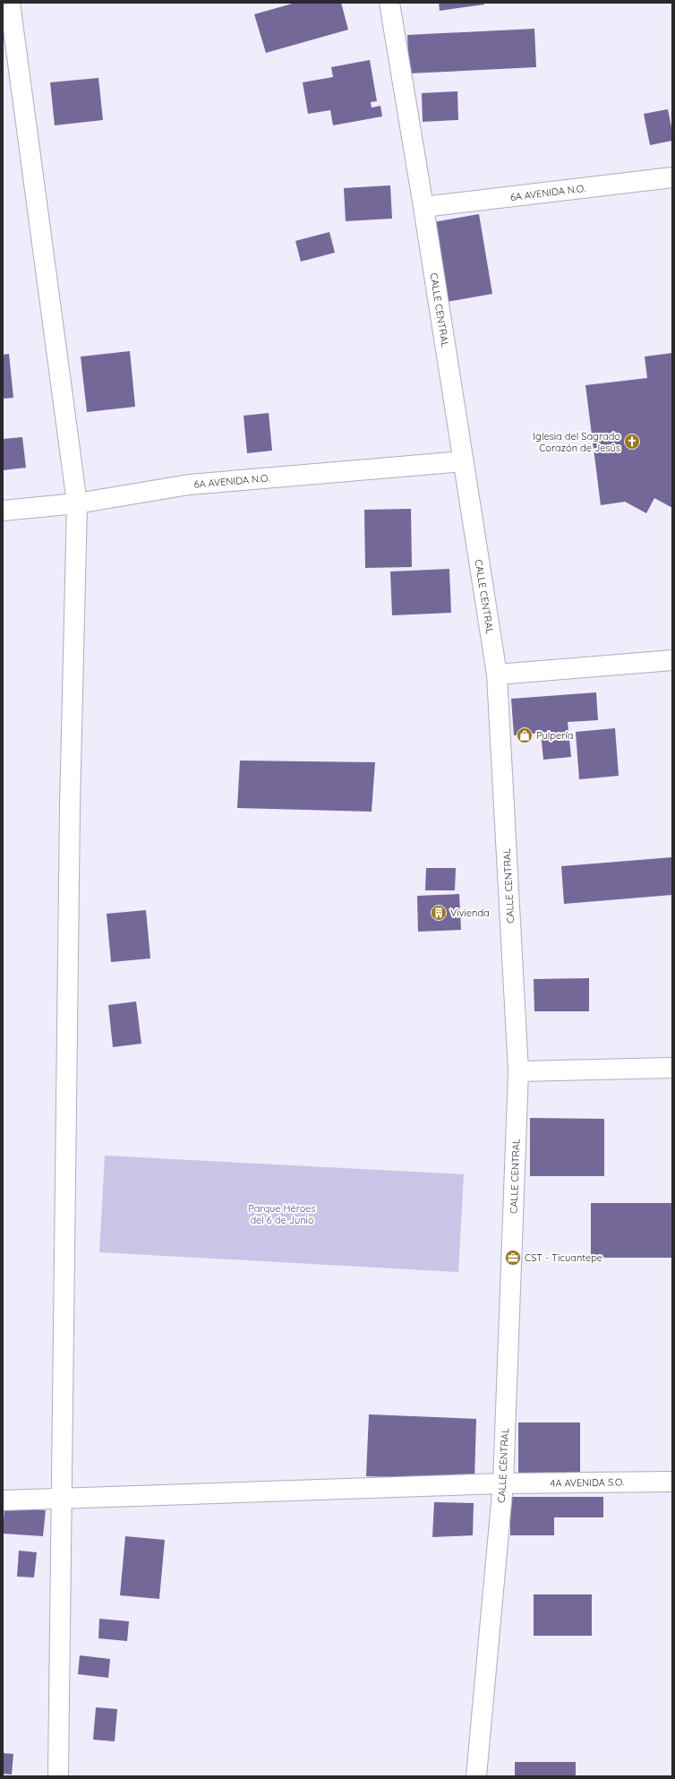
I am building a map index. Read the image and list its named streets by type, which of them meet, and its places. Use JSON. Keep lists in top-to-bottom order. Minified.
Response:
{"streets":{"street":["6A AVENIDA N.O.","CALLE CENTRAL","4A AVENIDA S.O."]},"crossings":[["6A AVENIDA N.O.","CALLE CENTRAL"],["CALLE CENTRAL","4A AVENIDA S.O."]],"parks":["Parque Héroes del 6 de Junio"],"places":{"church":["Iglesia del Sagrado Corazón de Jesús"],"shop":["Pulpería"],"building":["Vivienda"],"office":["CST - Ticuantepe"]}}
